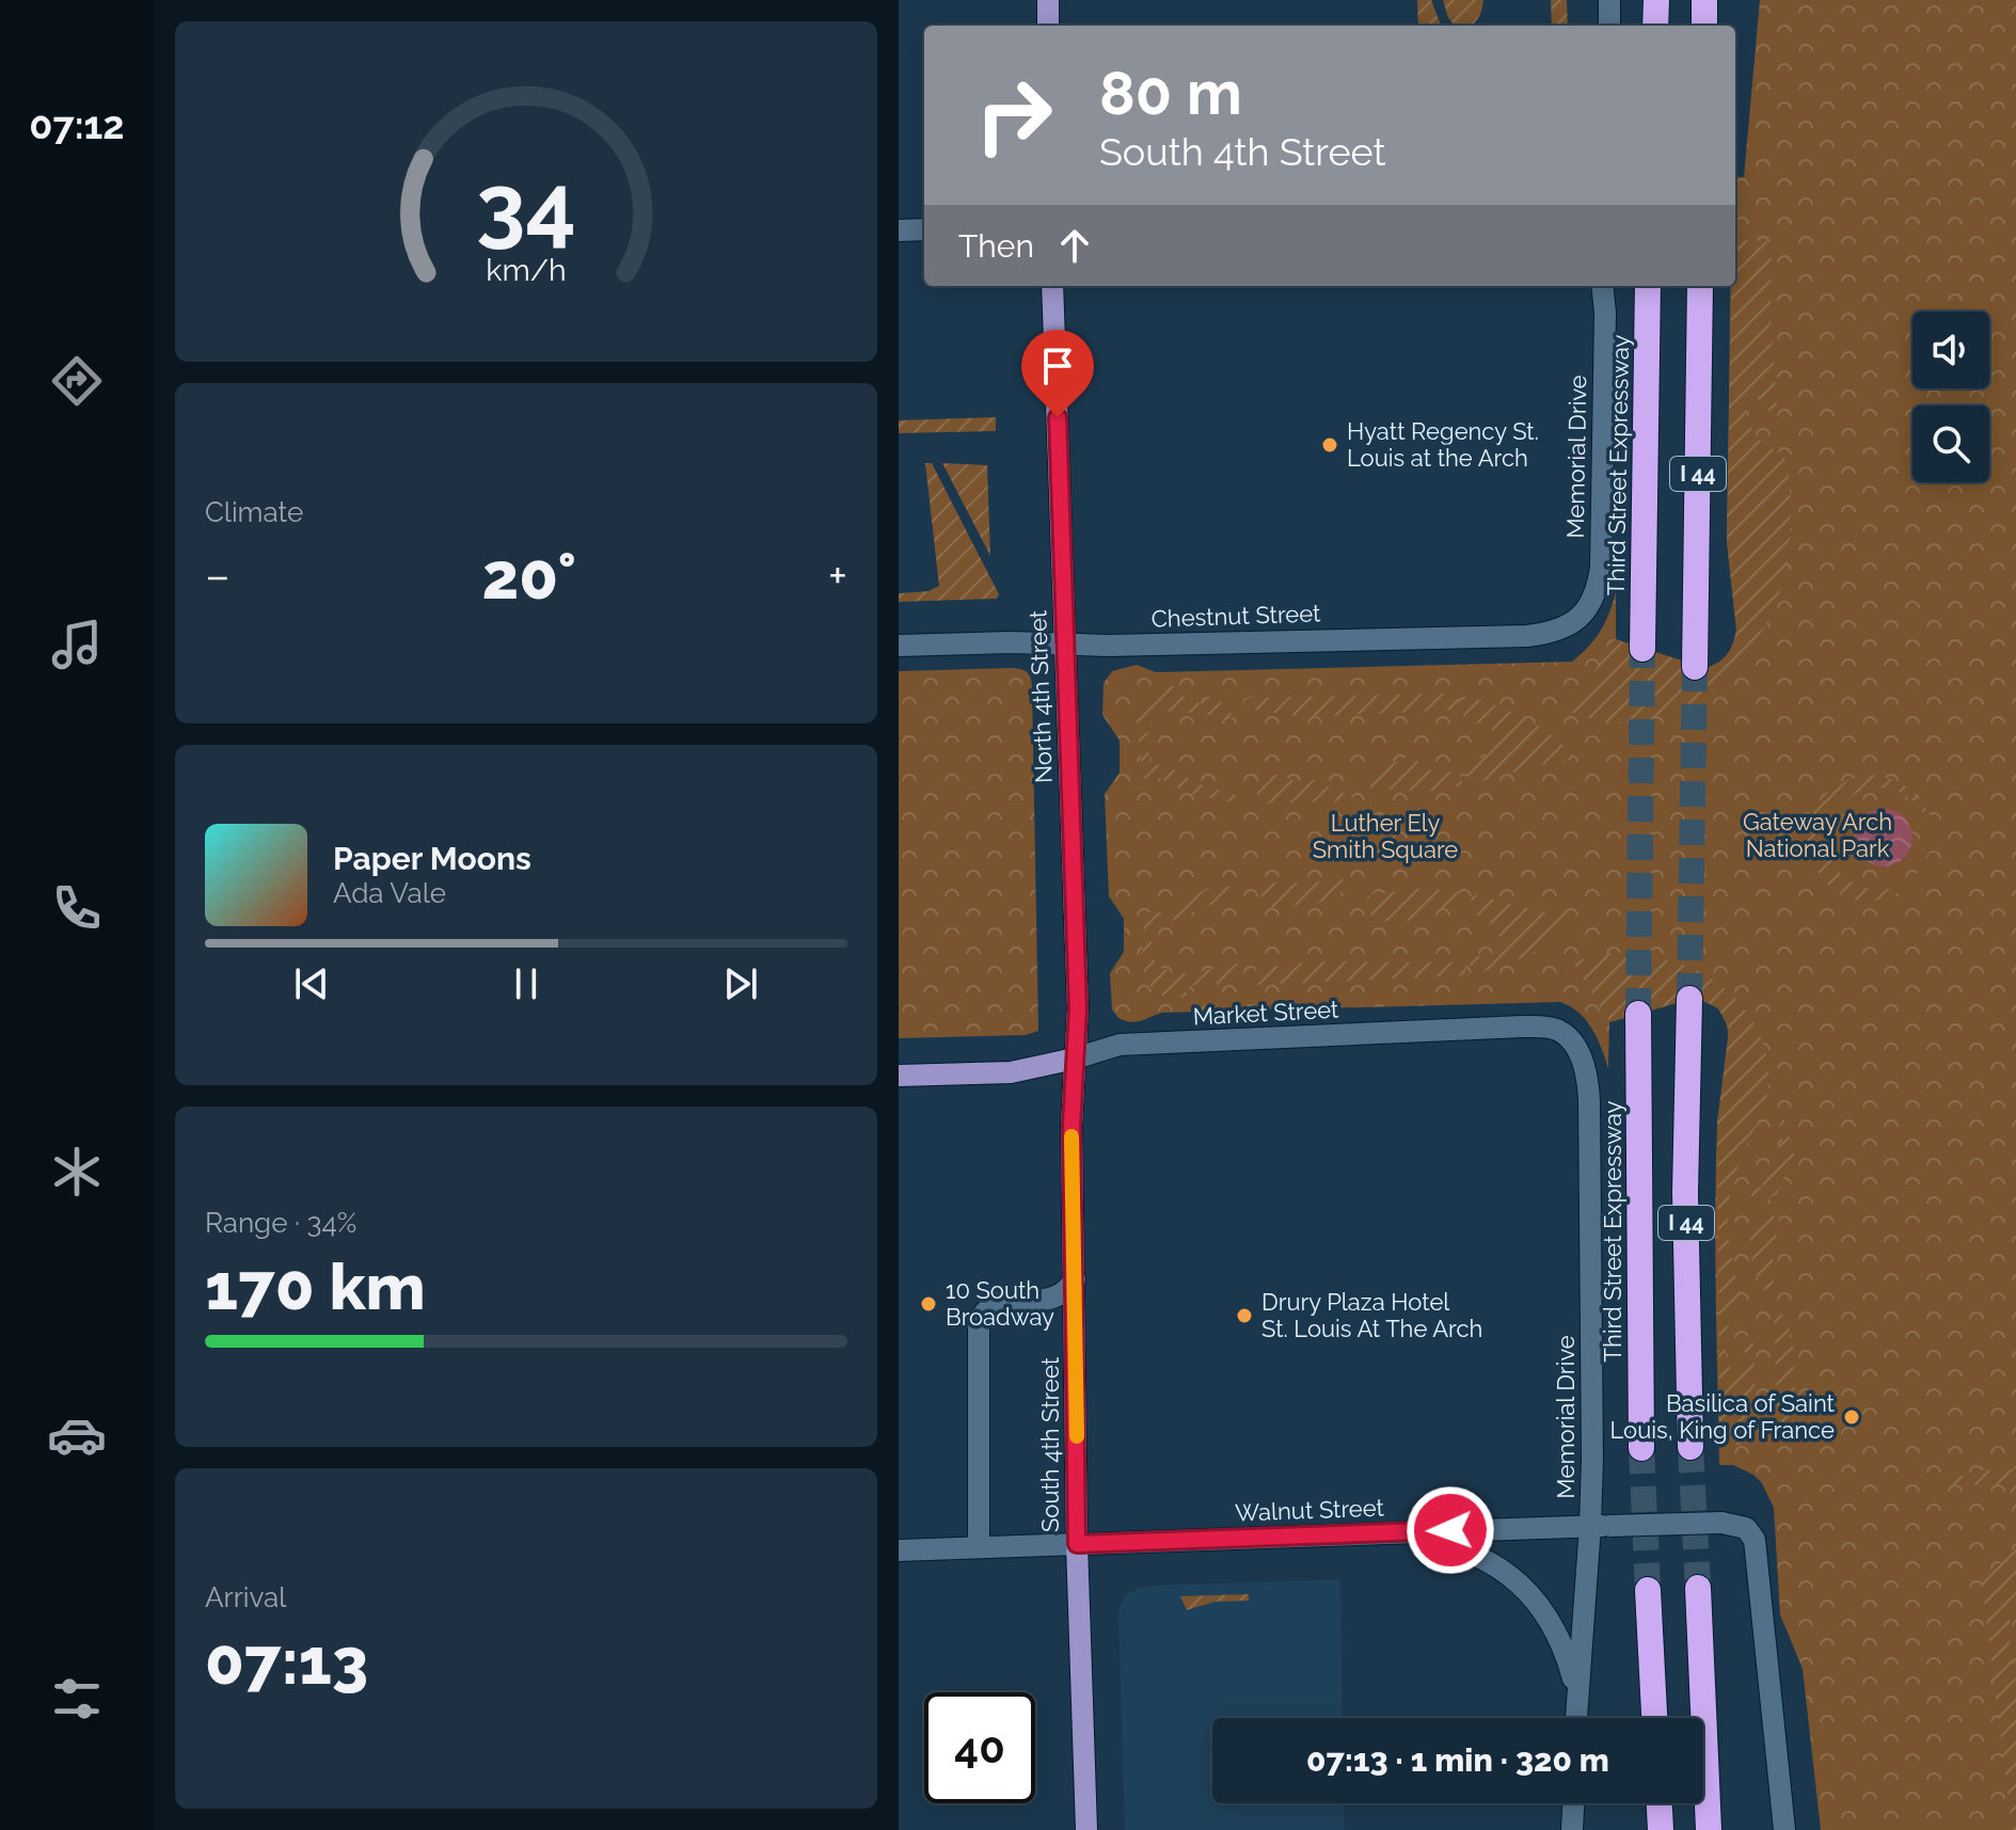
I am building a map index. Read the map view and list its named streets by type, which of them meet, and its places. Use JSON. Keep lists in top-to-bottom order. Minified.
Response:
{"streets":{"highway":["Third Street Expressway","I 44"],"main road":["North 4th Street","Market Street","South 4th Street"],"street":["Memorial Drive","Chestnut Street","Walnut Street"]},"crossings":[["Memorial Drive","Chestnut Street"],["Memorial Drive","Market Street"],["Memorial Drive","Walnut Street"],["Chestnut Street","North 4th Street"],["North 4th Street","Market Street"],["North 4th Street","South 4th Street"],["Market Street","South 4th Street"],["South 4th Street","Walnut Street"]],"parks":["Gateway Arch National Park","Luther Ely Smith Square"],"places":["Hyatt Regency St. Louis at the Arch","10 South Broadway","Drury Plaza Hotel St. Louis At The Arch","Basilica of Saint Louis, King of France"],"page":{"tabs":"07:12","turn":["80 m","South 4th Street"],"then":"Then","tile":["Climate",["Range · 34%","170 km"],["Arrival","07:13"]],"heat":["−","20°","+"],"song":["Paper Moons","Ada Vale"],"limit":"40","trip":"07:13 · 1 min · 320 m","gauge":["34","km/h"]}}
